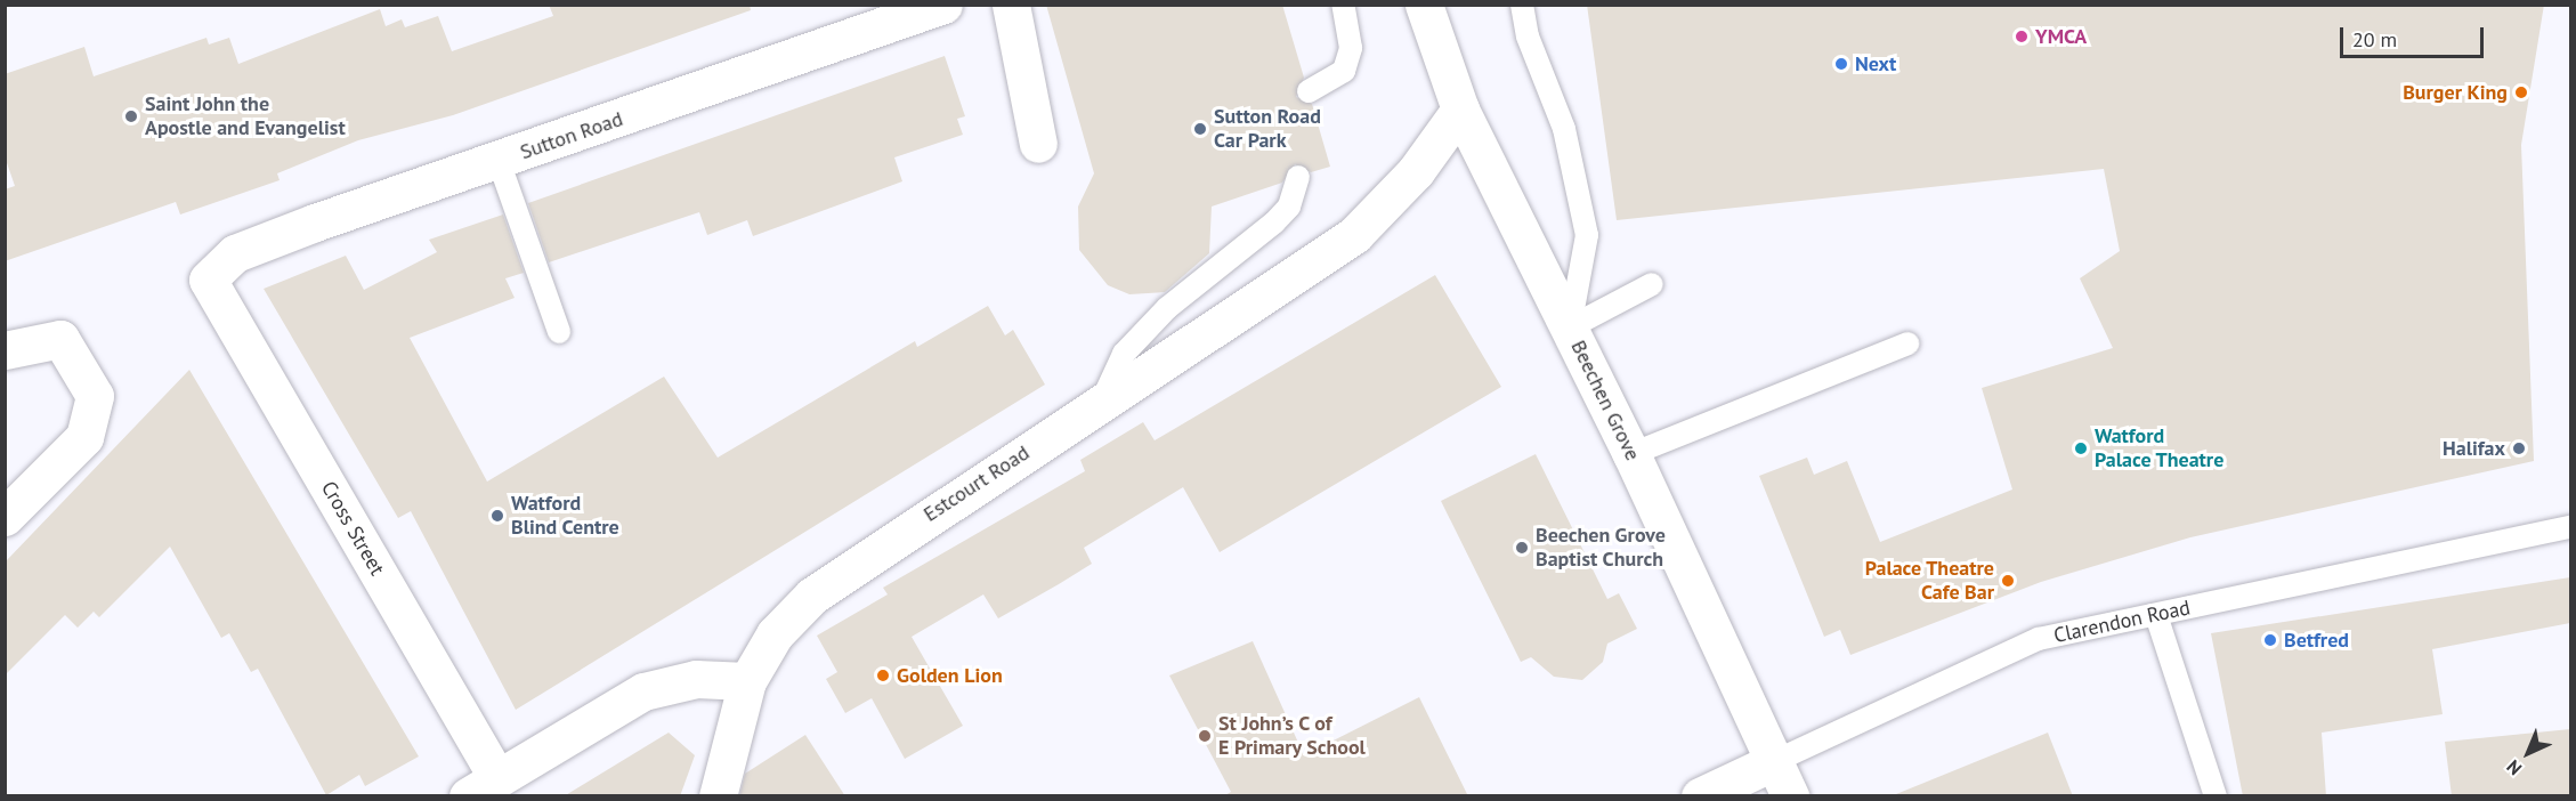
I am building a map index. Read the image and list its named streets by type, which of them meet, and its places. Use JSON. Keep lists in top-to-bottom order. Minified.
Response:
{"streets":{"street":["Sutton Road","Beechen Grove","Estcourt Road","Cross Street","Clarendon Road"]},"crossings":[["Sutton Road","Cross Street"],["Beechen Grove","Estcourt Road"],["Beechen Grove","Clarendon Road"]],"places":["YMCA","Next","Burger King","Saint John the Apostle and Evangelist","Sutton Road Car Park","Watford Palace Theatre","Halifax","Watford Blind Centre","Beechen Grove Baptist Church","Palace Theatre Cafe Bar","Betfred","Golden Lion","St John’s C of E Primary School"],"scale_bar":"20 m","north":"bottom left"}
